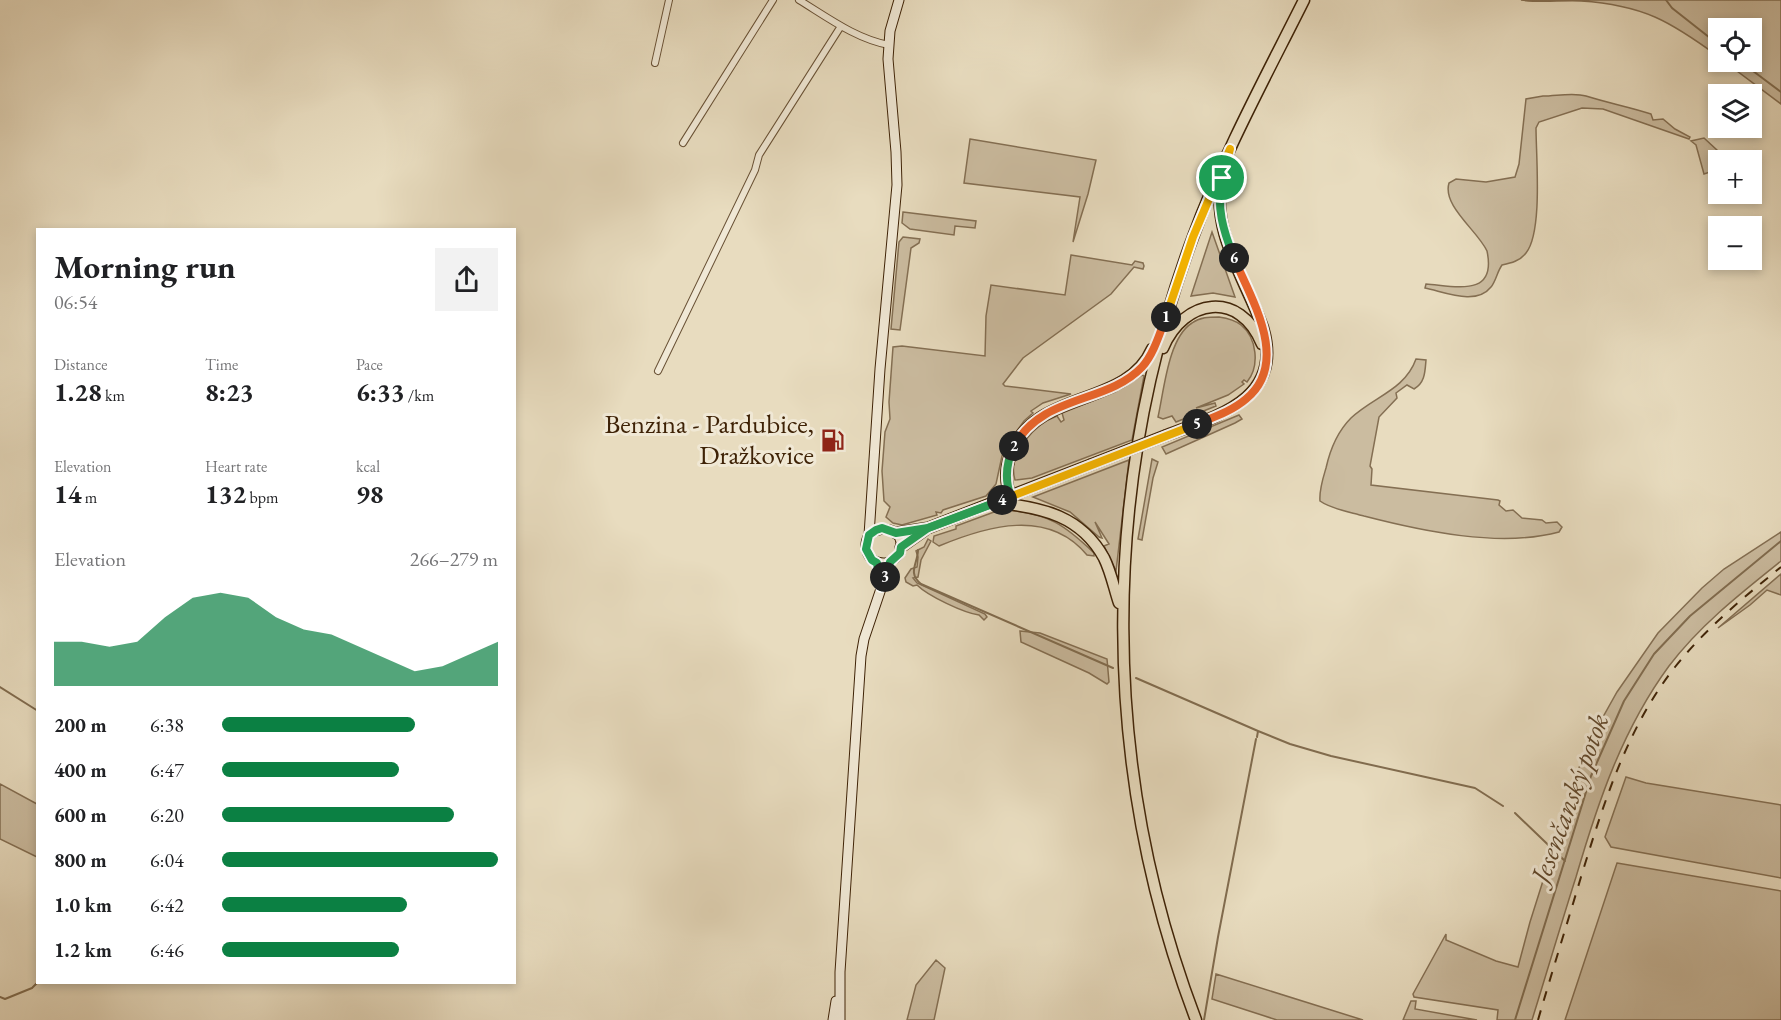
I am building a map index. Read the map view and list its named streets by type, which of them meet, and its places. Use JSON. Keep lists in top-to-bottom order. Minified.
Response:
{"water":["Jesenčanský potok"],"places":{"fuel station":["Benzina - Pardubice, Dražkovice"]},"page":{"map_buttons":["+","−"],"heading":["Morning run","06:54"],"pins":["6","1","5","2","4","3"],"stats":[["Distance","1.28 km"],["Time","8:23"],["Pace","6:33 /km"],["Elevation","14 m"],["Heart rate","132 bpm"],["kcal","98"]],"chart":["Elevation","266–279 m"],"list":[{"name":"200 m","note":"6:38"},{"name":"400 m","note":"6:47"},{"name":"600 m","note":"6:20"},{"name":"800 m","note":"6:04"},{"name":"1.0 km","note":"6:42"},{"name":"1.2 km","note":"6:46"}]}}
